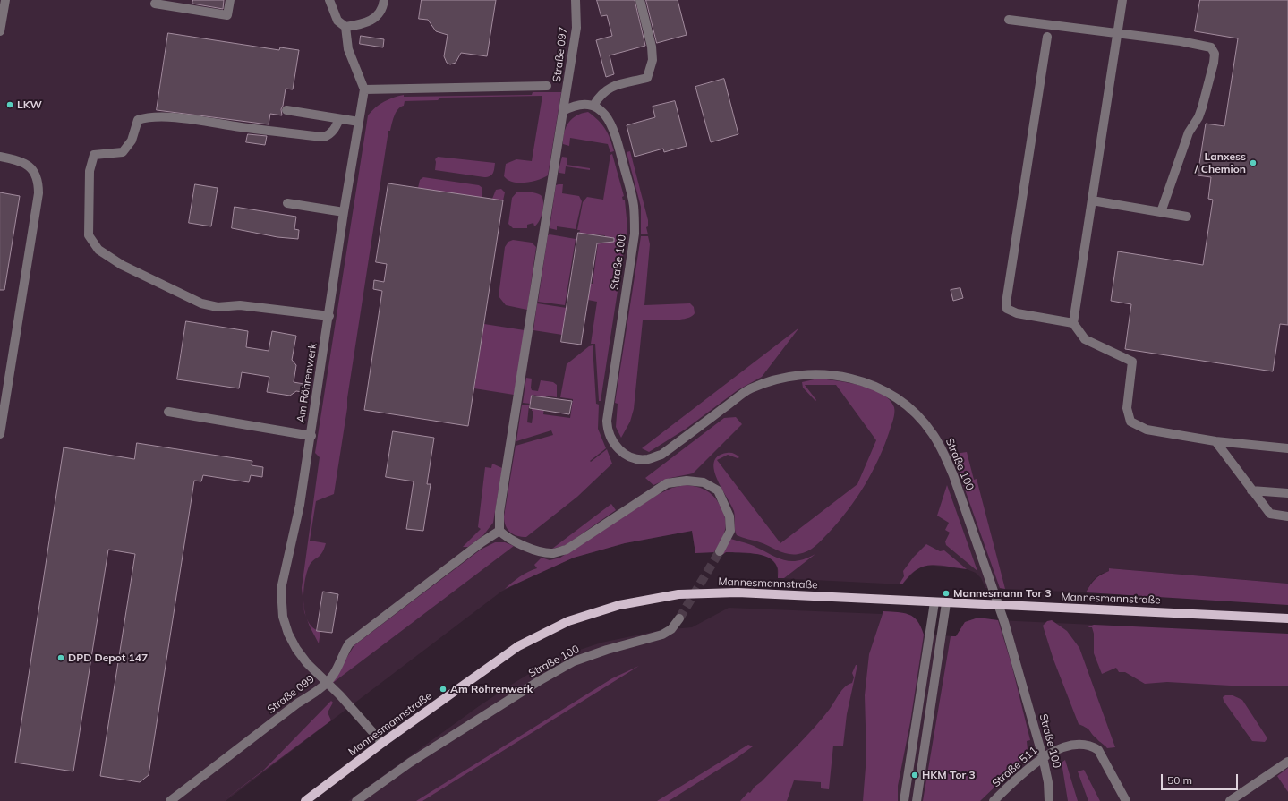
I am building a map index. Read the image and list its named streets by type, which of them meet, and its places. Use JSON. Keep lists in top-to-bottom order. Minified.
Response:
{"streets":{"main road":["Mannesmannstraße"],"street":["Straße 097","Straße 100","Am Röhrenwerk","Straße 099","Straße 511"]},"crossings":[["Straße 100","Straße 511"],["Am Röhrenwerk","Mannesmannstraße"]],"places":["LKW","Lanxess / Chemion","Mannesmann Tor 3","DPD Depot 147","Am Röhrenwerk","HKM Tor 3"],"scale_bar":"50 m"}
